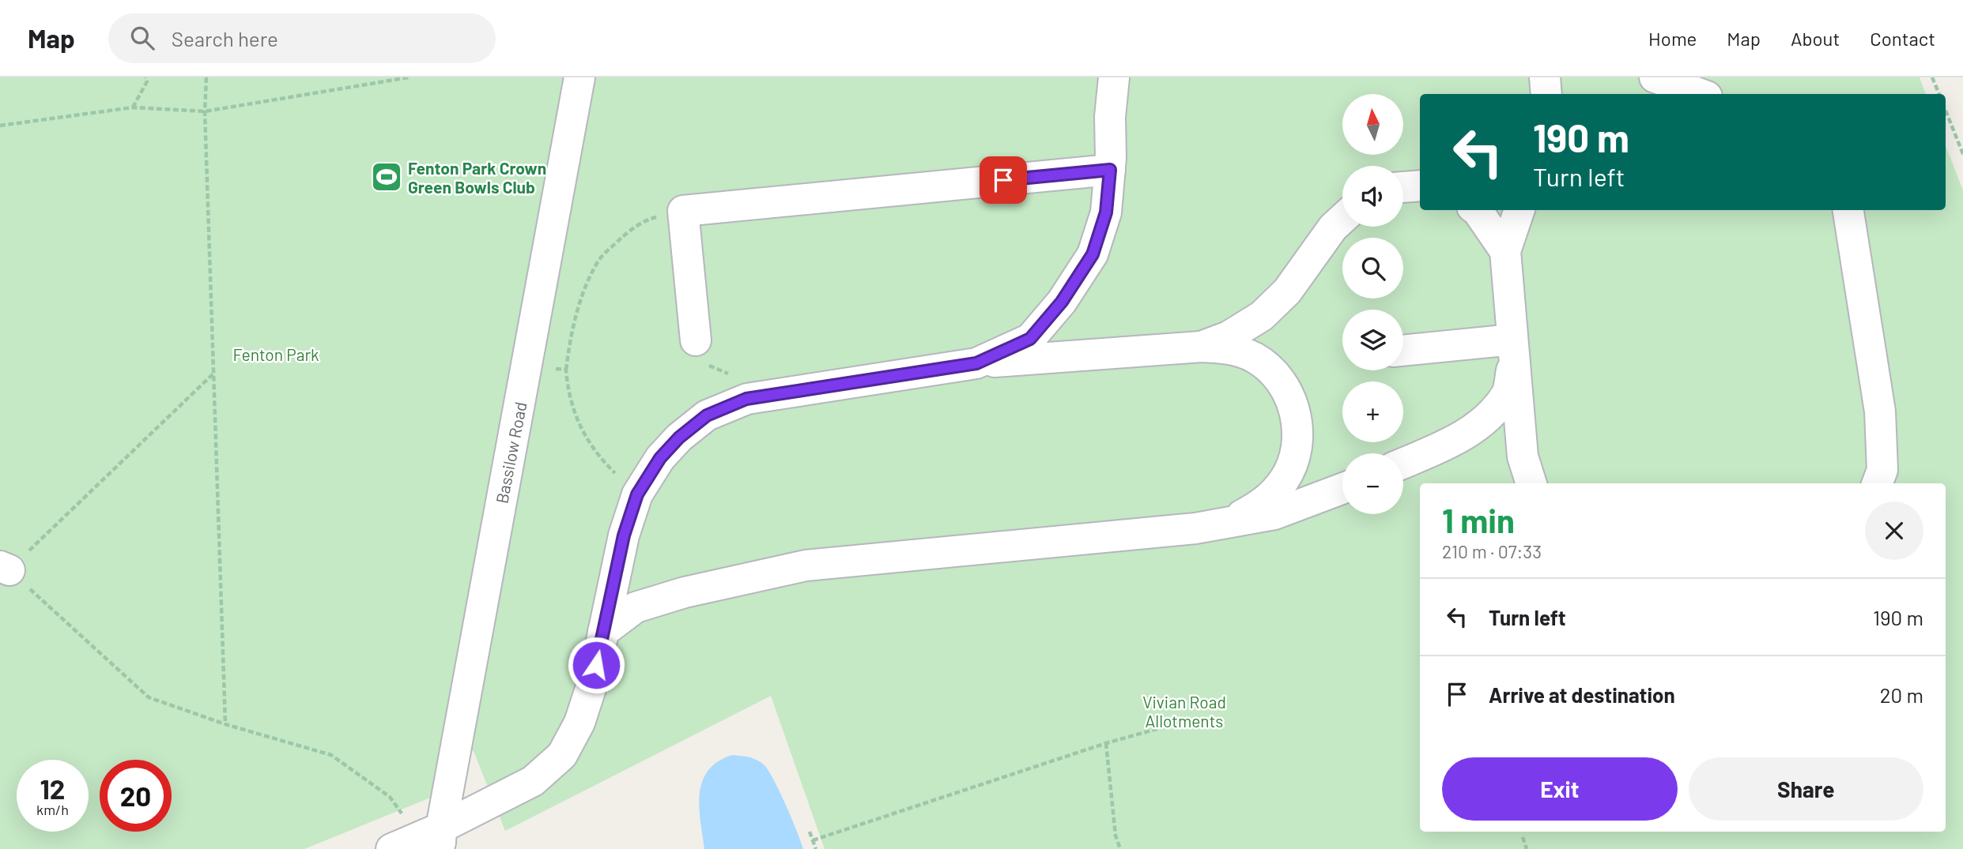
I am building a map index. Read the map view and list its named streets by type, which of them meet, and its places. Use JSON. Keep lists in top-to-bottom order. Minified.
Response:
{"streets":{"street":["Bassilow Road"]},"parks":["Fenton Park","Vivian Road Allotments"],"places":{"sports":["Fenton Park Crown Green Bowls Club"]},"north":"top","page":{"header":"Map","search":"Search here","nav":["Home","Map","About","Contact"],"map_buttons":["+","−"],"turn":["190 m","Turn left"],"heading":["1 min","210 m · 07:33"],"list":[{"name":"Turn left","value":"190 m"},{"name":"Arrive at destination","value":"20 m"}],"buttons":["Exit","Share"],"speed":"12 km/h","limit":"20"}}
